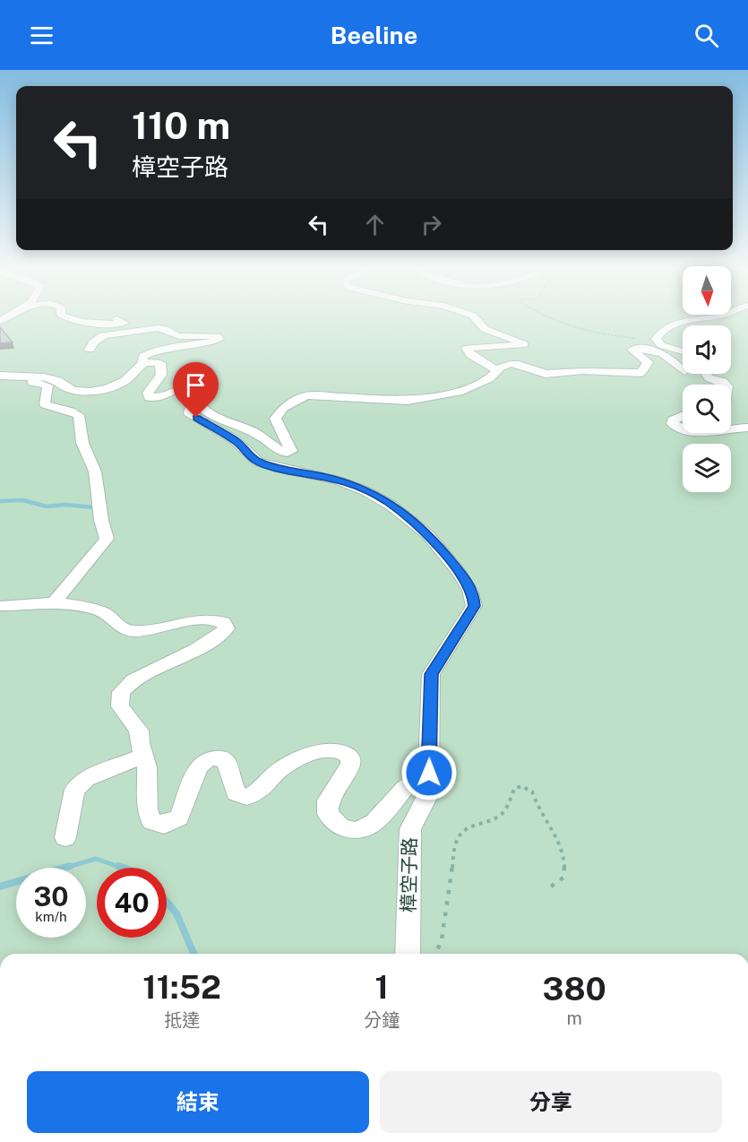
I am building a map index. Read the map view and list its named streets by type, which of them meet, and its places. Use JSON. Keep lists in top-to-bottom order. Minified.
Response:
{"streets":{"street":["樟空子路"]},"north":"bottom","page":{"header":"Beeline","turn":["110 m","樟空子路"],"speed":"30 km/h","limit":"40","eta":["11:52","抵達","1","分鐘","380","m"],"buttons":["結束","分享"]}}
